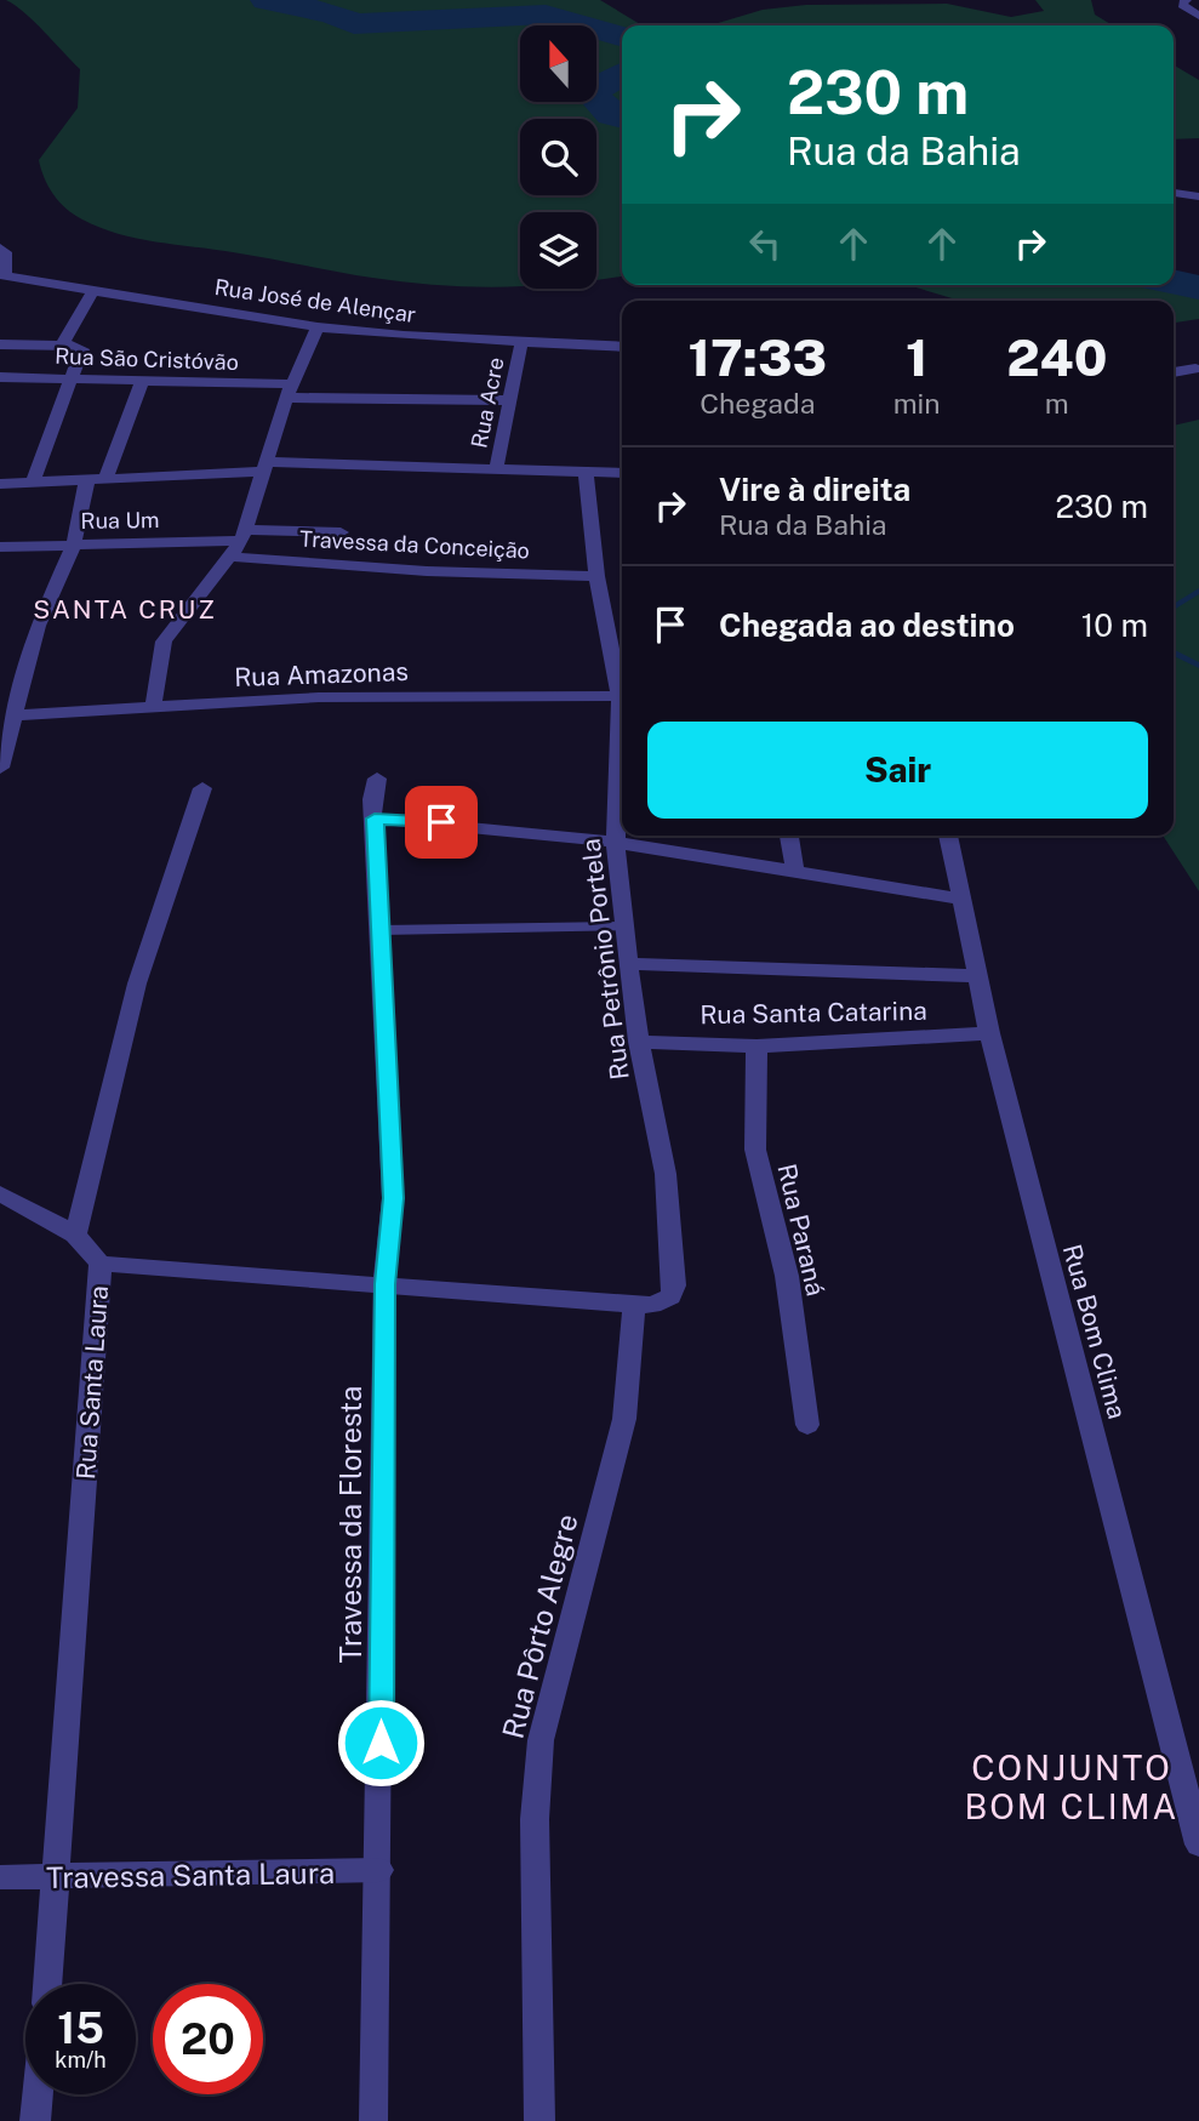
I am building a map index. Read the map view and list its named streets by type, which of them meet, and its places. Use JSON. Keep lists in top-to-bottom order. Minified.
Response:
{"streets":{"street":["Rua José de Alençar","Rua São Cristóvão","Rua Acre","Rua Um","Travessa da Conceição","Rua Amazonas","Rua Petrônio Portela","Rua Santa Catarina","Rua Paraná","Rua Bom Clima","Rua Santa Laura","Travessa da Floresta","Rua Pôrto Alegre","Travessa Santa Laura"]},"crossings":[["Rua José de Alençar","Rua Acre"],["Rua São Cristóvão","Rua Acre"],["Travessa da Conceição","Rua Petrônio Portela"],["Rua Petrônio Portela","Rua Santa Catarina"],["Rua Petrônio Portela","Rua Pôrto Alegre"],["Rua Santa Catarina","Rua Paraná"],["Rua Santa Catarina","Rua Bom Clima"],["Rua Santa Laura","Travessa Santa Laura"],["Travessa da Floresta","Travessa Santa Laura"]],"districts":["SANTA CRUZ","CONJUNTO BOM CLIMA"],"north":"top","page":{"turn":["230 m","Rua da Bahia"],"eta":["17:33","Chegada","1","min","240","m"],"list":[{"name":"Vire à direita","note":"Rua da Bahia","value":"230 m"},{"name":"Chegada ao destino","value":"10 m"}],"buttons":"Sair","speed":"15 km/h","limit":"20"}}
